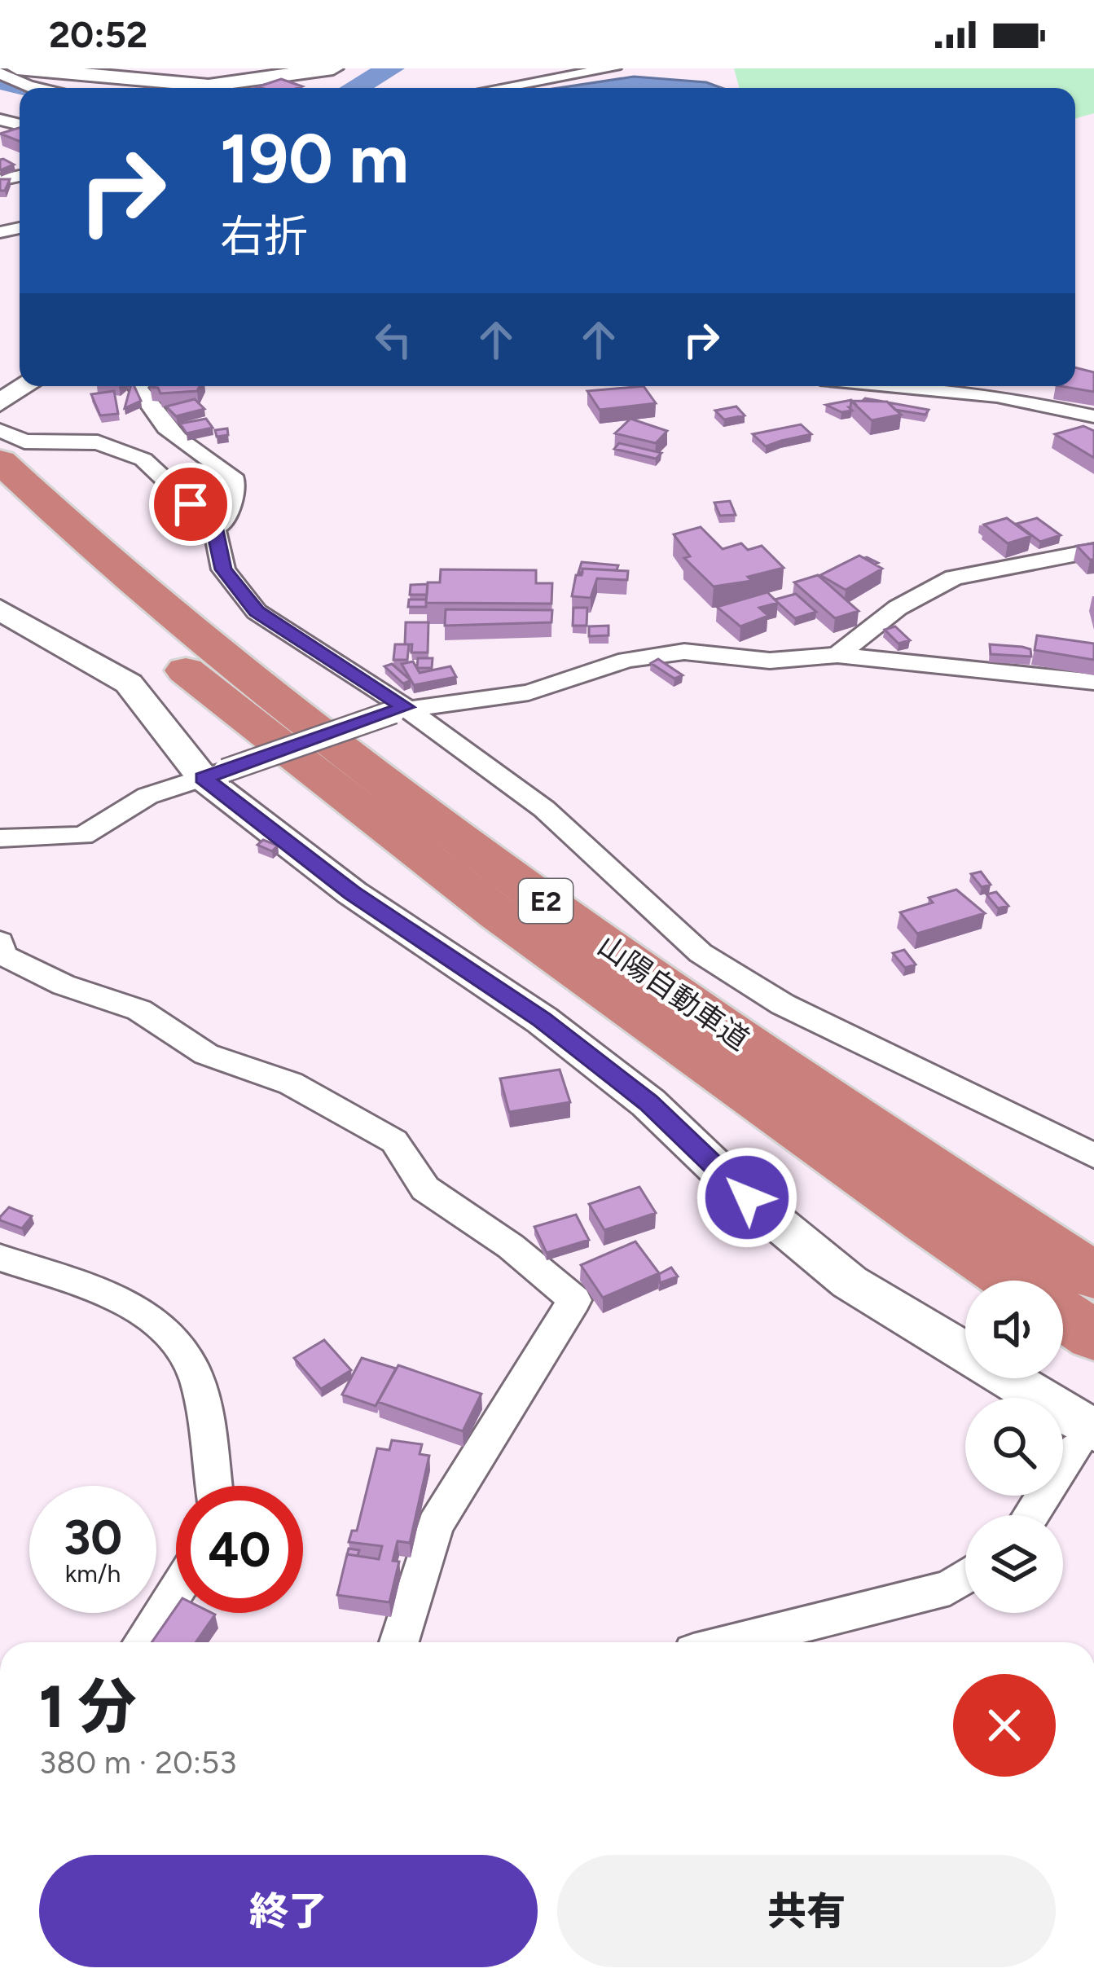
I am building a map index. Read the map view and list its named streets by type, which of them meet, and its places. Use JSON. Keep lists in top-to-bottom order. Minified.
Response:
{"streets":{"highway":["E2","山陽自動車道"]},"page":{"status":"20:52","turn":["190 m","右折"],"speed":"30 km/h","limit":"40","heading":["1 分","380 m · 20:53"],"buttons":["終了","共有"]}}
